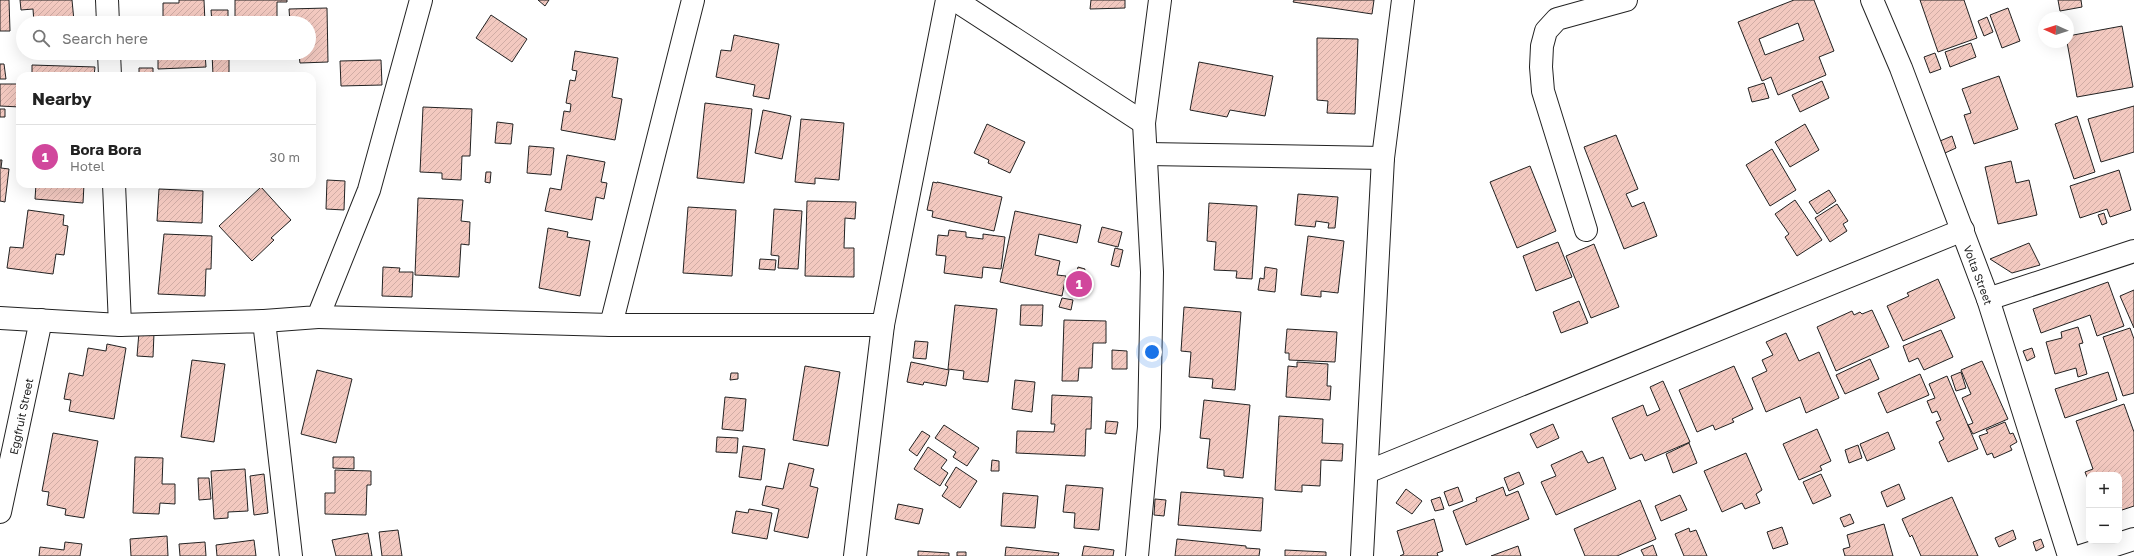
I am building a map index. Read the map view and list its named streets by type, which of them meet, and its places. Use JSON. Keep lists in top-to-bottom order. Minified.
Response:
{"streets":{"street":["Volta Street","Eggfruit Street"]},"north":"left","page":{"search":"Search here","heading":"Nearby","list":[{"mark":"1","name":"Bora Bora","note":"Hotel","value":"30 m"}],"pins":"1","map_buttons":["+","−"]}}
